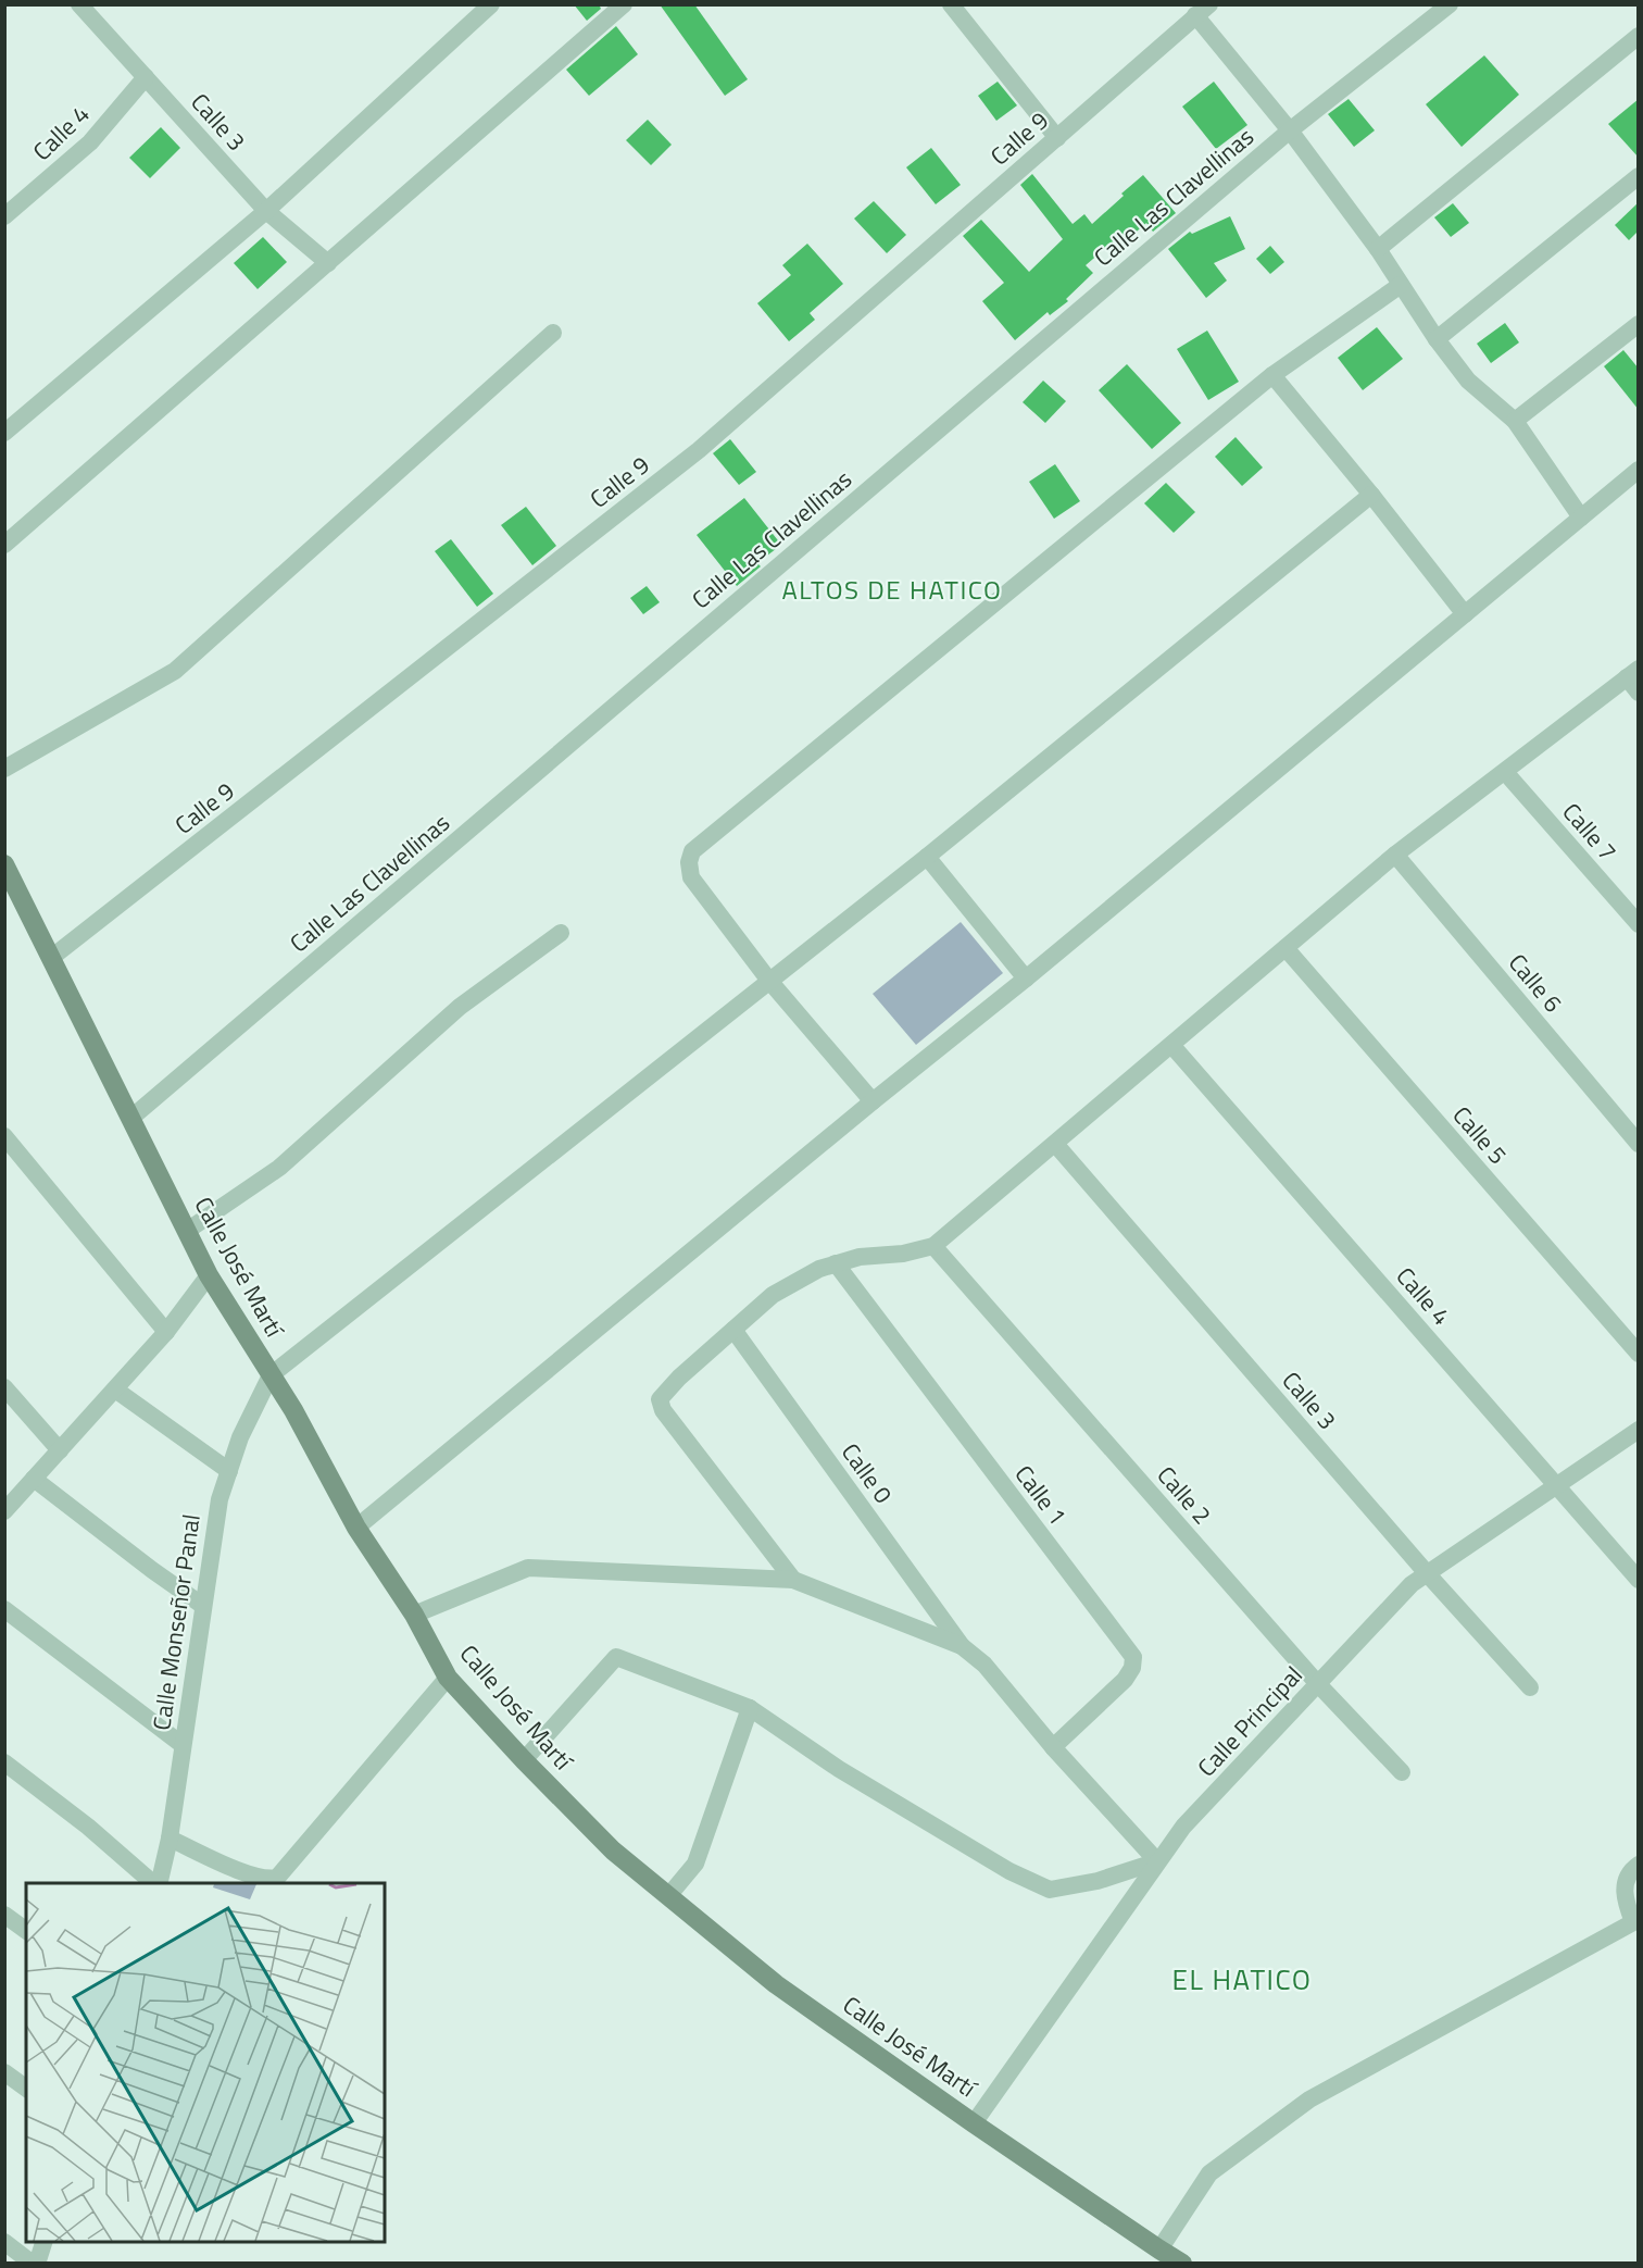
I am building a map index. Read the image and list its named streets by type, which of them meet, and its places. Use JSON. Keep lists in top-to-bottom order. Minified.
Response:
{"streets":{"main road":["Calle José Martí"],"street":["Calle 3","Calle 4","Calle 9","Calle Las Clavellinas","Calle 7","Calle 6","Calle 5","Calle 0","Calle 1","Calle 2","Calle Monseñor Panal","Calle Principal"]},"crossings":[["Calle 3","Calle 4"],["Calle 3","Calle Principal"],["Calle 4","Calle Principal"],["Calle 9","Calle José Martí"],["Calle Las Clavellinas","Calle José Martí"],["Calle José Martí","Calle Monseñor Panal"],["Calle José Martí","Calle Principal"],["Calle 2","Calle Principal"]],"districts":["ALTOS DE HATICO","EL HATICO"]}
